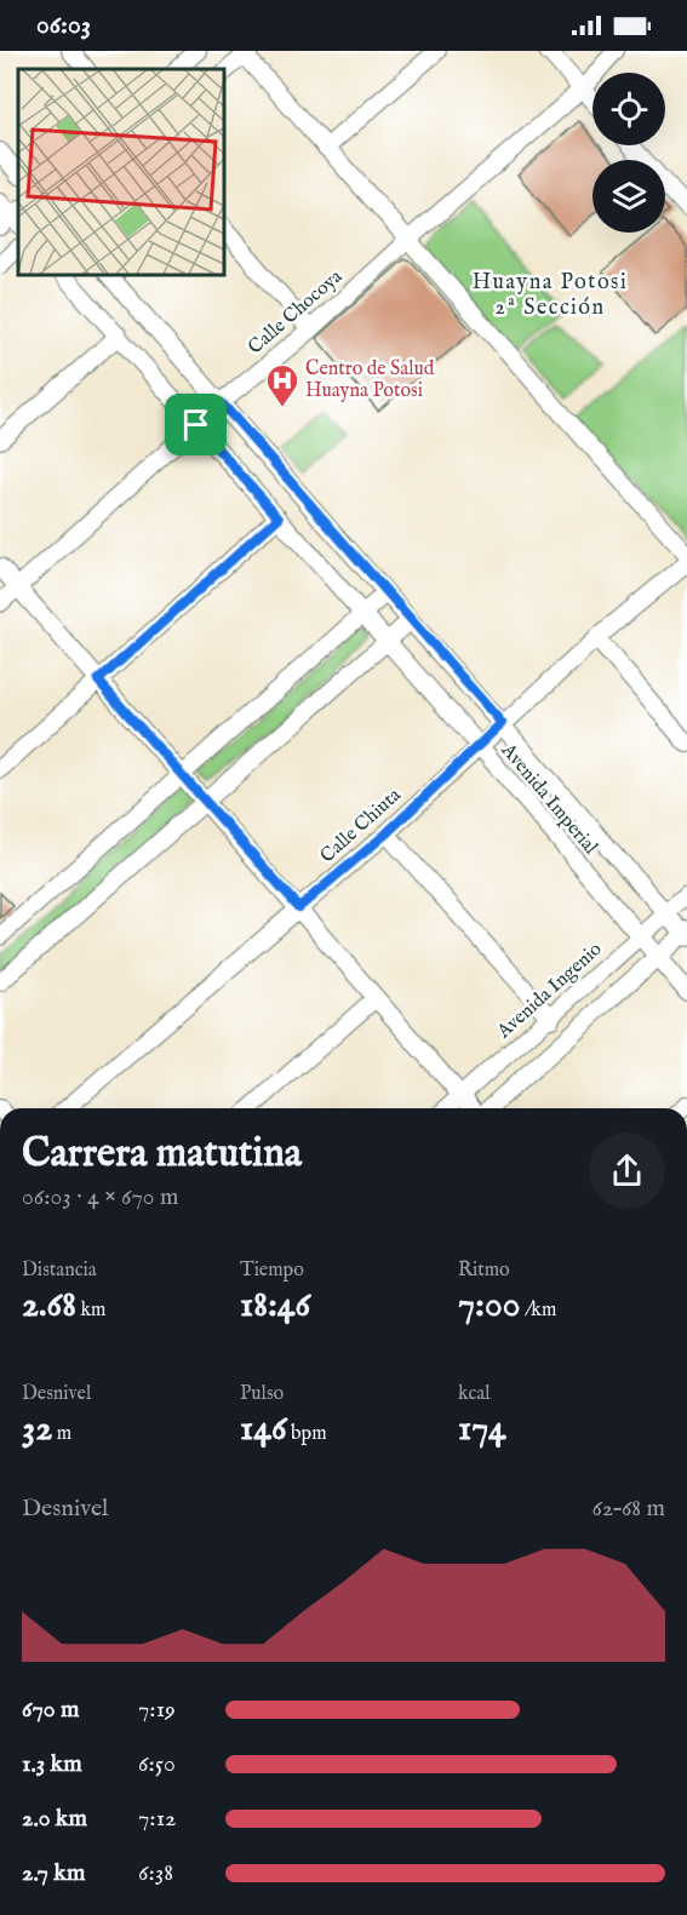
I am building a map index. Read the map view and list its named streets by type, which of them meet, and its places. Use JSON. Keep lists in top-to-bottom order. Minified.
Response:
{"streets":{"street":["Calle Chocoya","Avenida Imperial","Calle Chiuta","Avenida Ingenio"]},"crossings":[["Calle Chocoya","Avenida Imperial"],["Avenida Imperial","Calle Chiuta"],["Avenida Imperial","Avenida Ingenio"]],"districts":["Huayna Potosi 2ª Sección"],"places":{"hospital":["Centro de Salud Huayna Potosi"]},"page":{"status":"06:03","heading":["Carrera matutina","06:03 · 4 × 670 m"],"stats":[["Distancia","2.68 km"],["Tiempo","18:46"],["Ritmo","7:00 /km"],["Desnivel","32 m"],["Pulso","146 bpm"],["kcal","174"]],"chart":["Desnivel","62–68 m"],"list":[{"name":"670 m","note":"7:19"},{"name":"1.3 km","note":"6:50"},{"name":"2.0 km","note":"7:12"},{"name":"2.7 km","note":"6:38"}]}}
